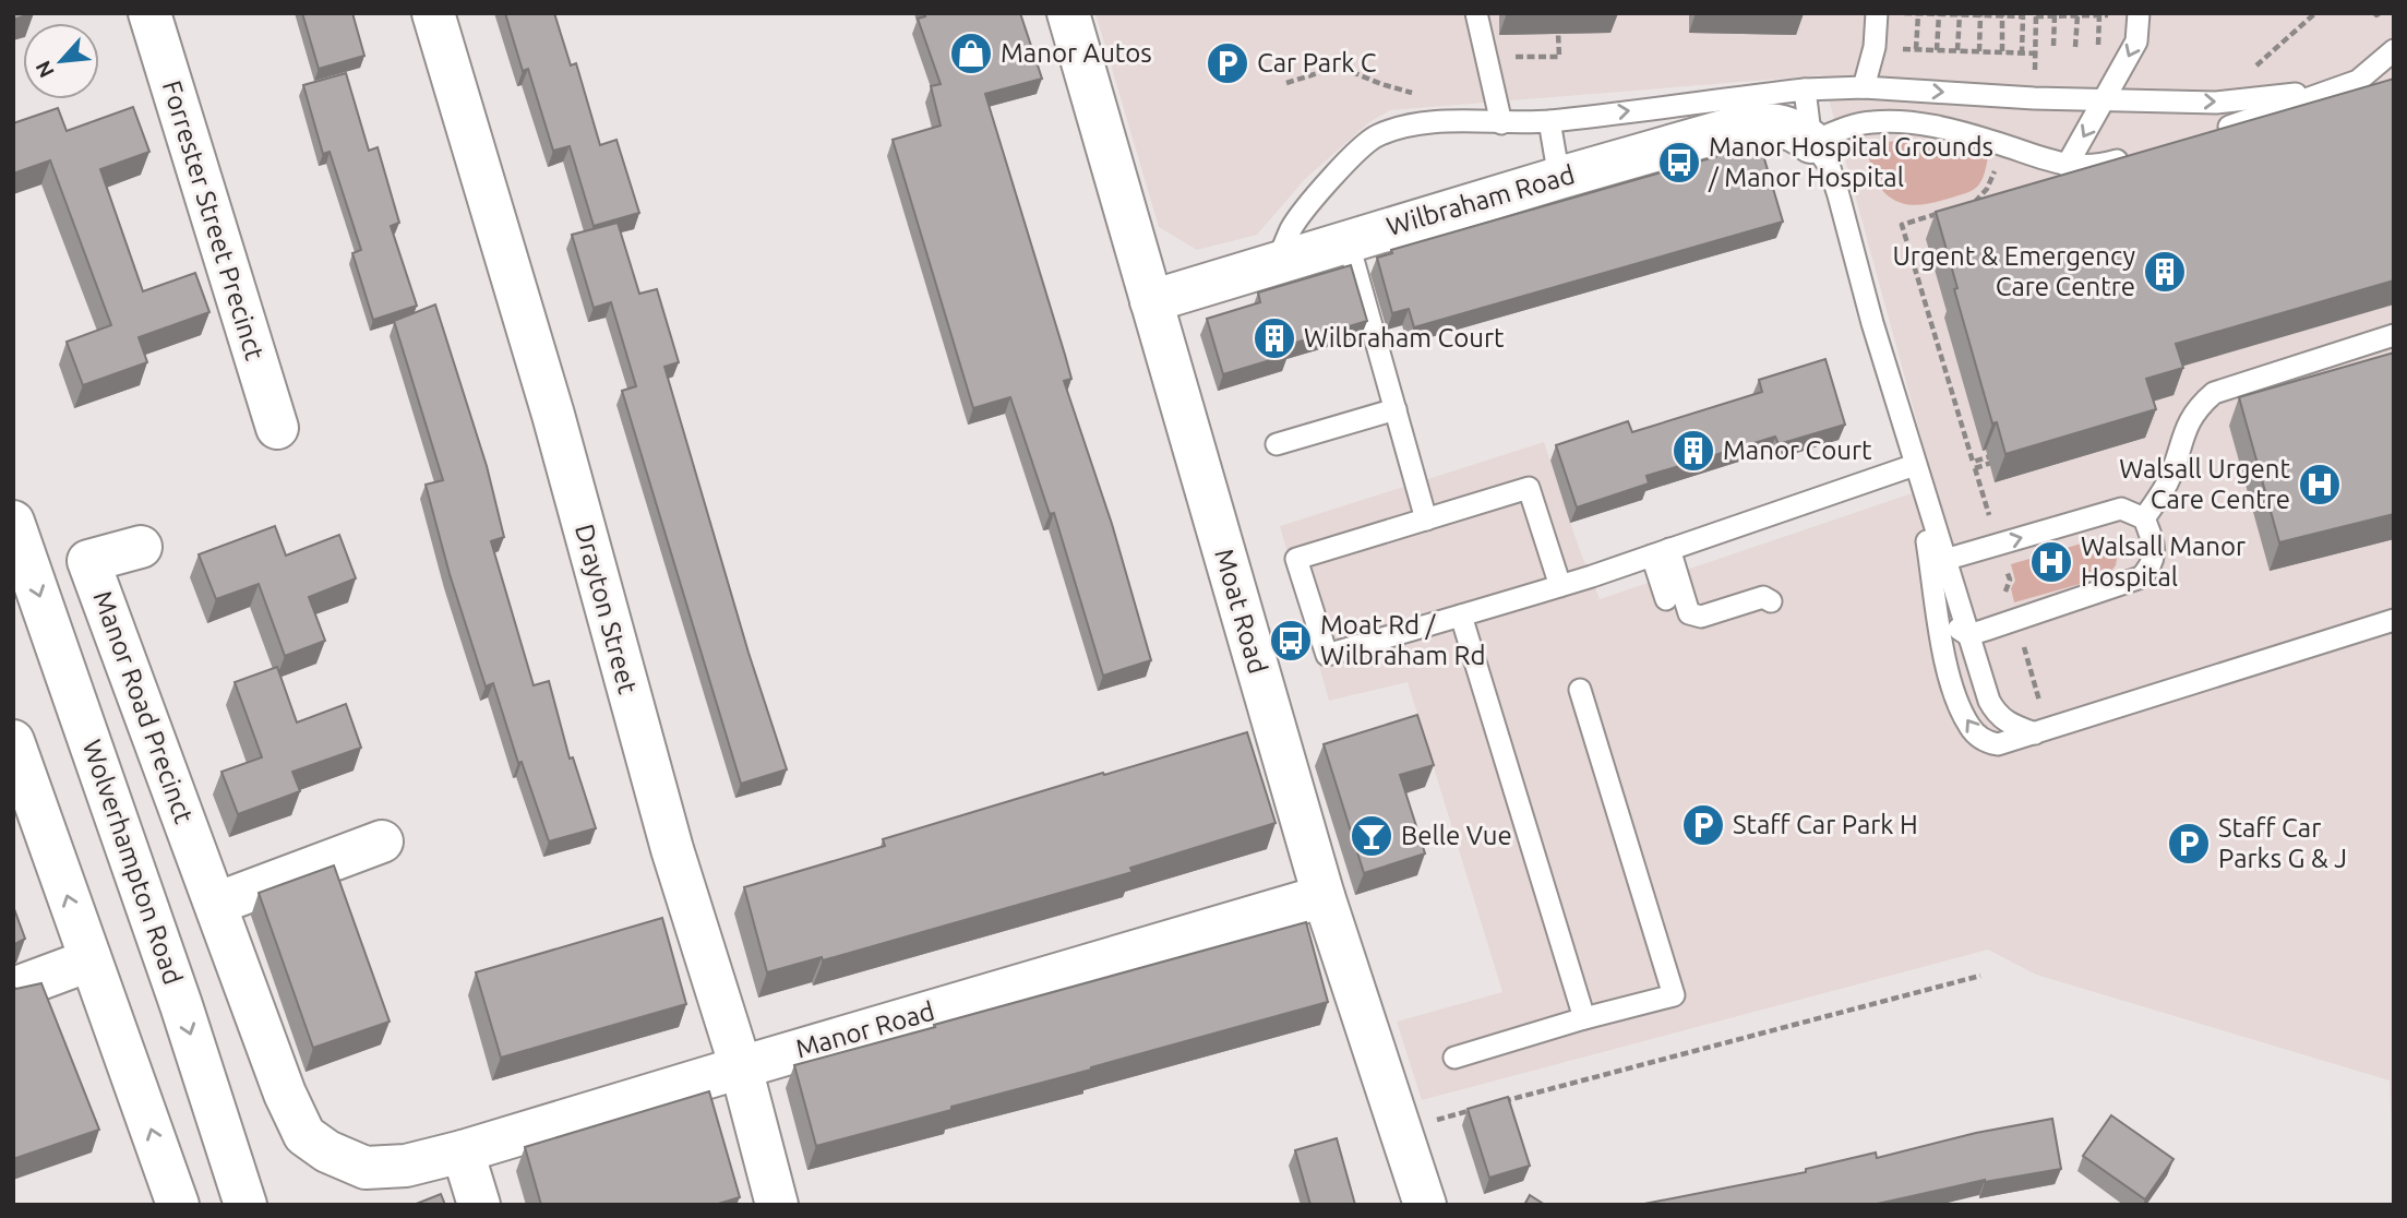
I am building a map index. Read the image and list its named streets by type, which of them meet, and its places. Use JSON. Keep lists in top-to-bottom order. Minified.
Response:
{"streets":{"main road":["Wilbraham Road","Forrester Street Precinct","Drayton Street","Moat Road","Manor Road Precinct","Wolverhampton Road","Manor Road"]},"crossings":[["Wilbraham Road","Moat Road"],["Drayton Street","Manor Road"],["Moat Road","Manor Road"],["Manor Road Precinct","Manor Road"]],"places":{"shop":["Manor Autos"],"parking":["Car Park C","Staff Car Park H","Staff Car Parks G & J"],"bus stop":["Manor Hospital Grounds / Manor Hospital","Moat Rd / Wilbraham Rd"],"building":["Urgent & Emergency Care Centre","Wilbraham Court","Manor Court"],"hospital":["Walsall Urgent Care Centre","Walsall Manor Hospital"],"bar":["Belle Vue"]},"north":"bottom left"}
